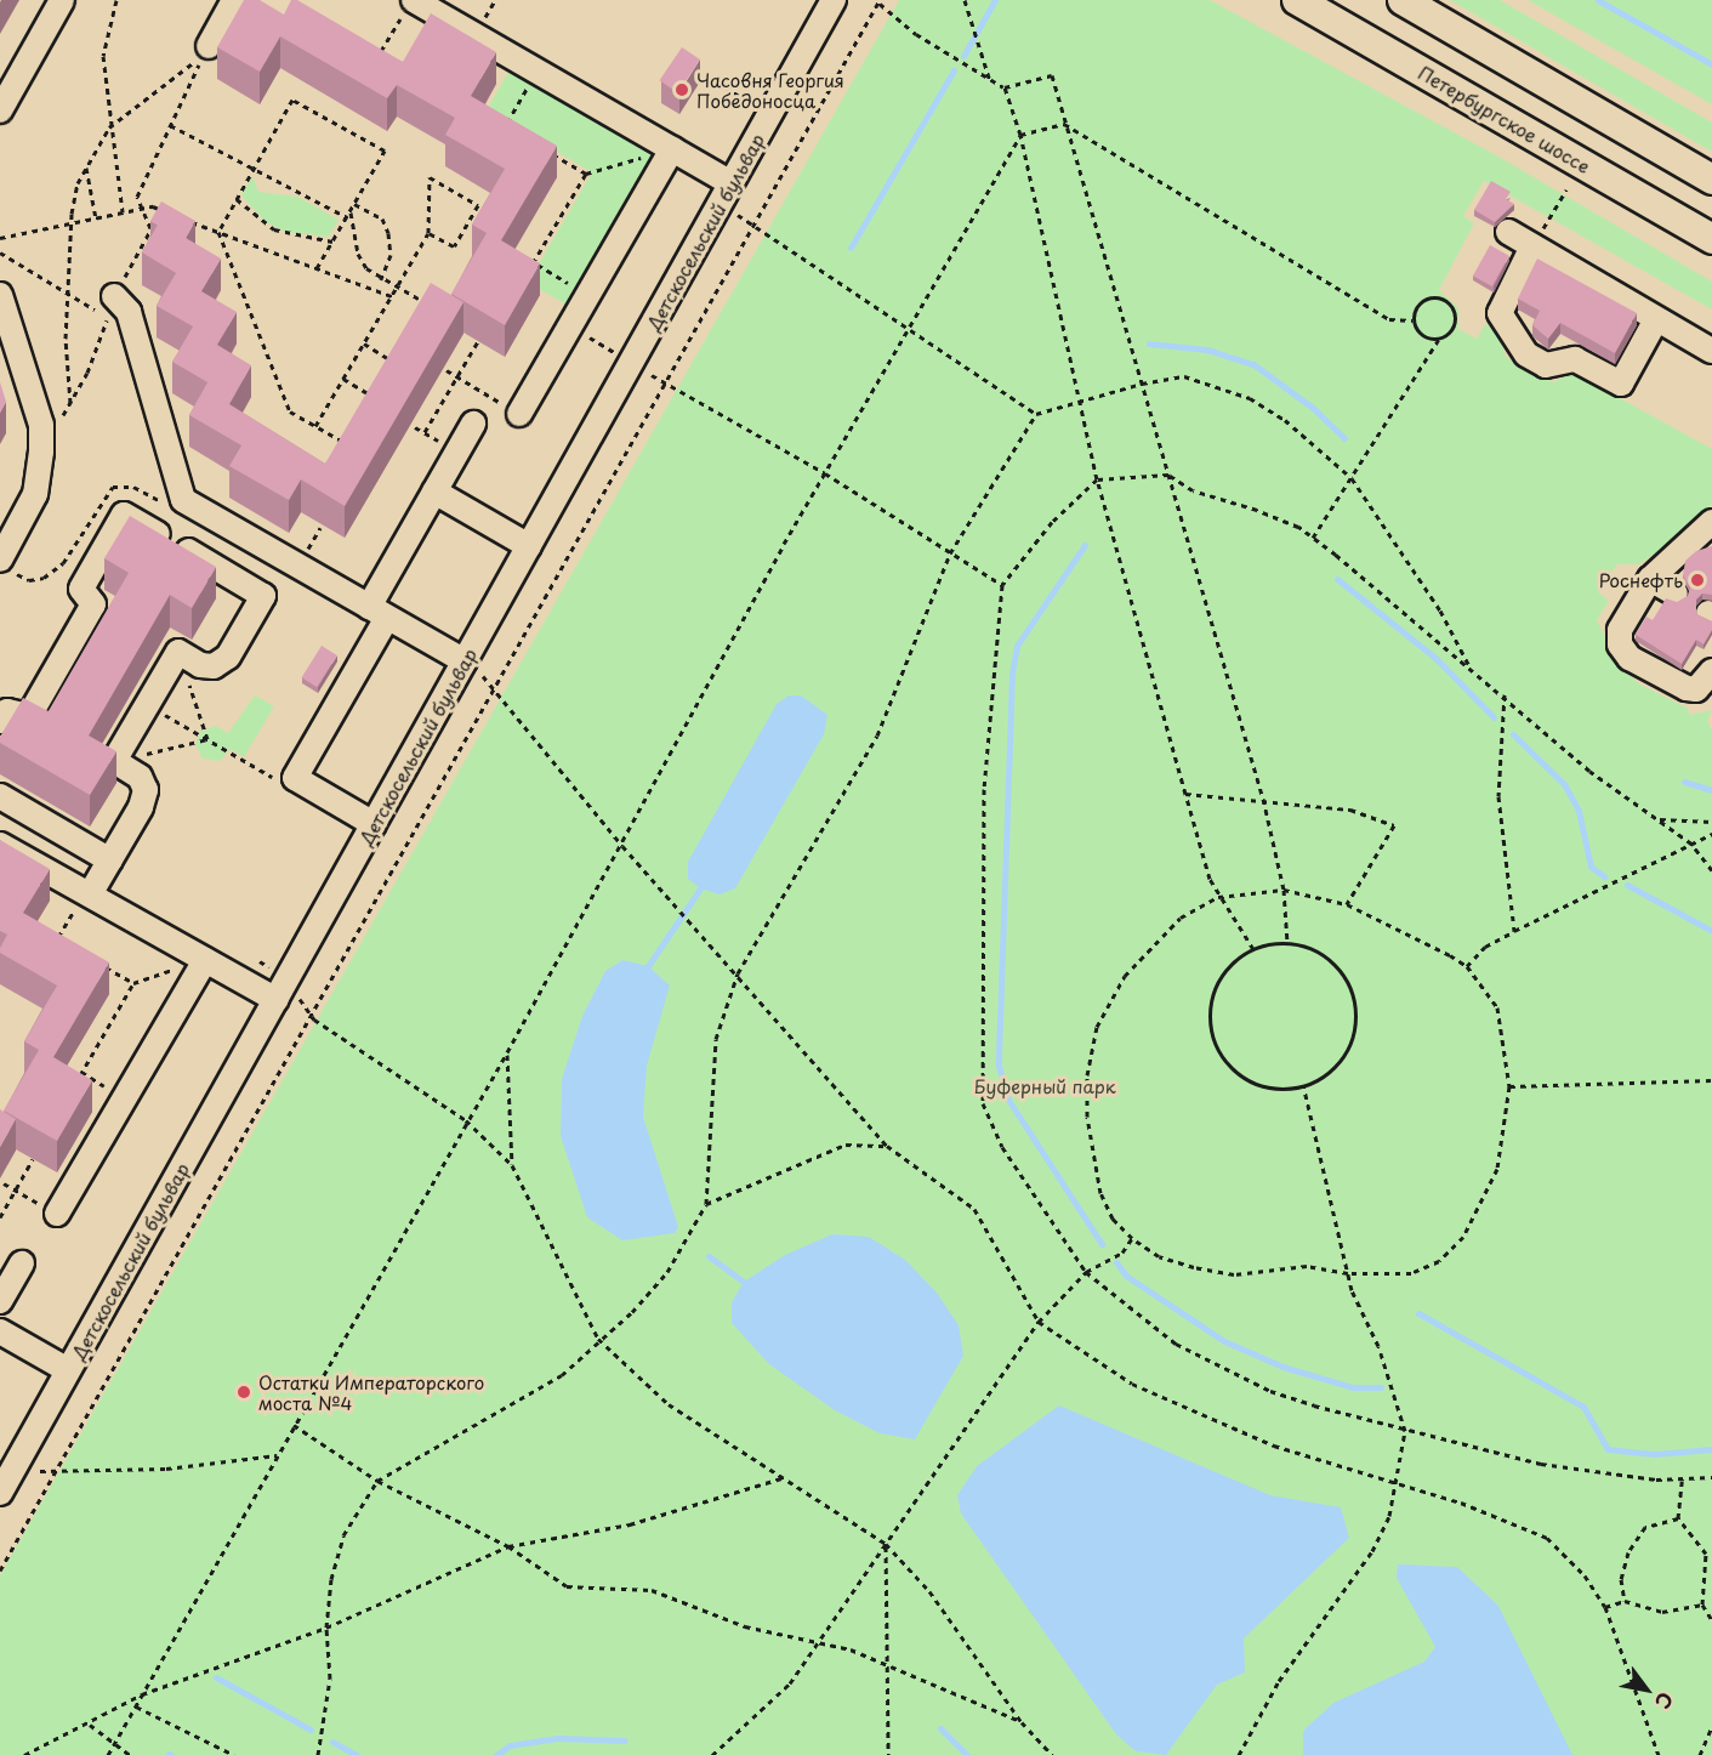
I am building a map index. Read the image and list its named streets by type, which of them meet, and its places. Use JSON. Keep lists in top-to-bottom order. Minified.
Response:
{"streets":{"main road":["Петербургское шоссе"],"street":["Детскосельский бульвар"]},"parks":["Буферный парк"],"places":["Часовня Георгия Победоносца","Роснефть","Остатки Императорского моста №4"],"north":"bottom right"}
